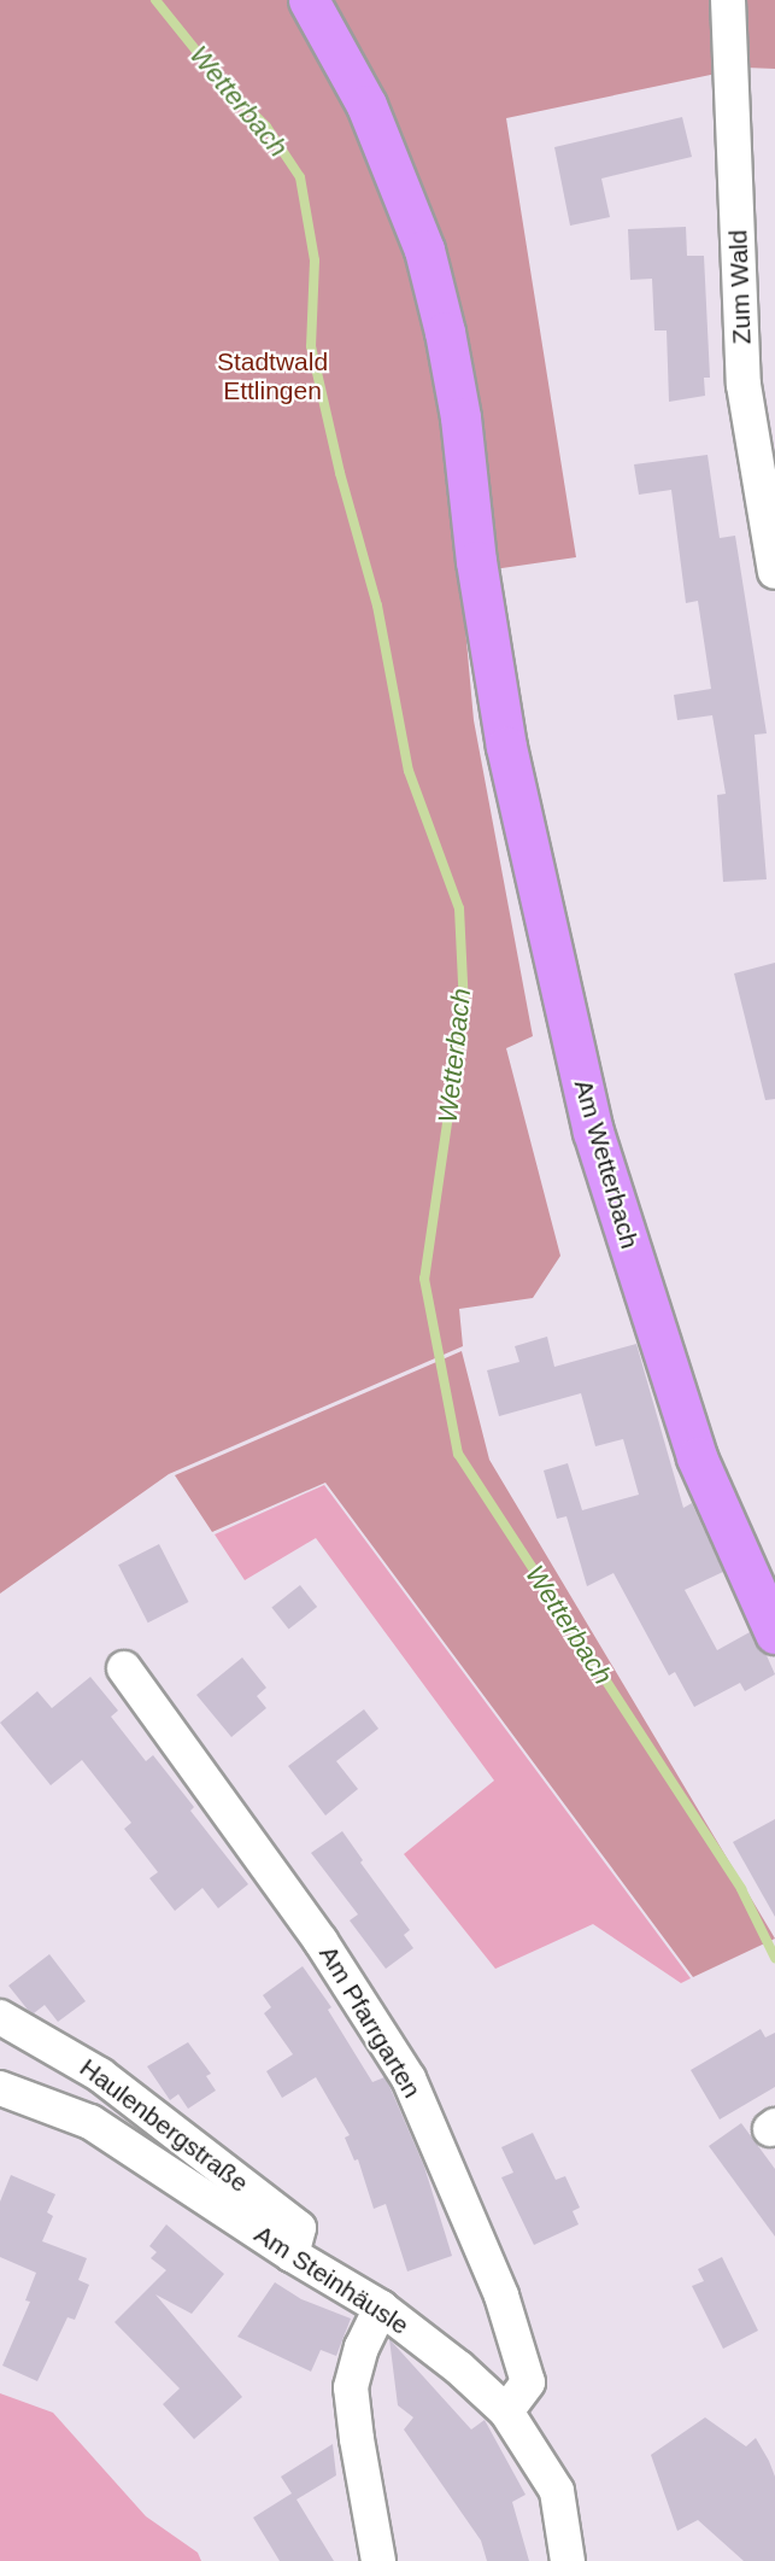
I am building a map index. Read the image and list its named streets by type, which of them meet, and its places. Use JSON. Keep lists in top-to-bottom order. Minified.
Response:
{"streets":{"main road":["Am Wetterbach"],"street":["Zum Wald","Am Pfarrgarten","Haulenbergstraße","Am Steinhäusle"]},"crossings":[["Am Pfarrgarten","Am Steinhäusle"],["Haulenbergstraße","Am Steinhäusle"]],"water":["Wetterbach"],"parks":["Stadtwald Ettlingen"]}
